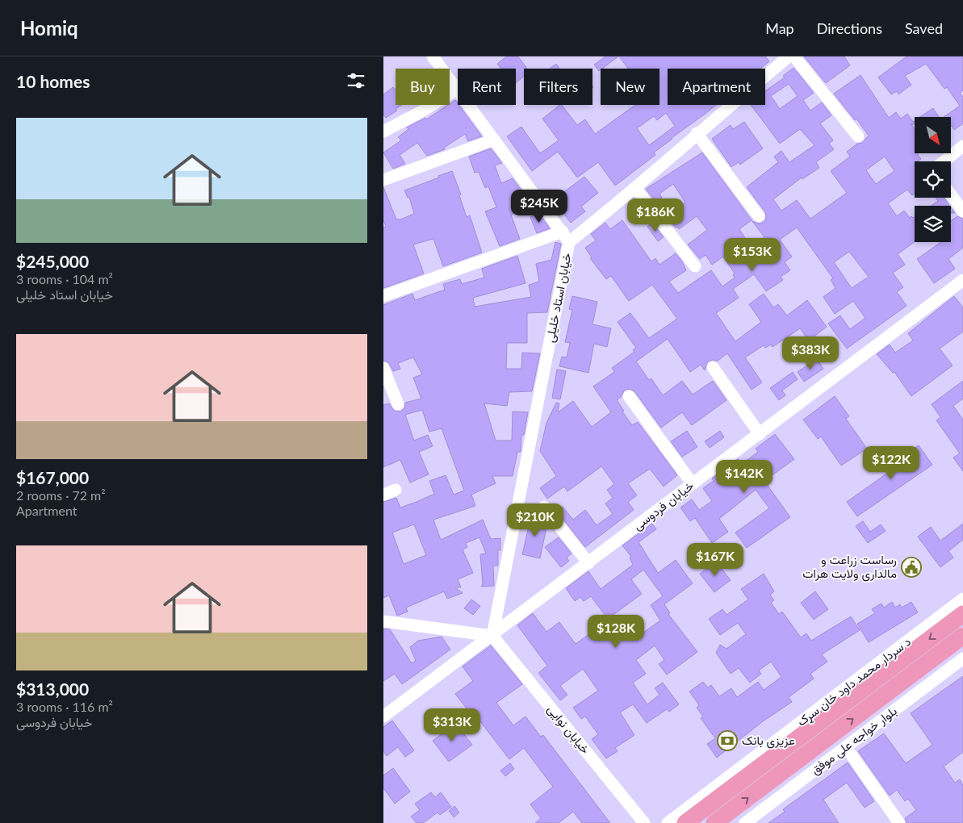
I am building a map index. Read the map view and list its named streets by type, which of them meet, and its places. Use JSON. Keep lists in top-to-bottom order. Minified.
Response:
{"streets":{"highway":["د سردار محمد داود خان سړک"],"street":["خیابان استاد خلیلی","خیابان فردوسی","خیابان نوایی","بلوار خواجه علی موفق"]},"crossings":[["خیابان استاد خلیلی","خیابان فردوسی"],["خیابان استاد خلیلی","خیابان نوایی"],["خیابان فردوسی","خیابان نوایی"]],"places":{"public building":["رساست زراعت و مالداری ولایت هرات"],"bank":["عزیزی بانک"]},"north":"bottom right","page":{"header":"Homiq","nav":["Map","Directions","Saved"],"heading":"10 homes","chip":["Buy","Rent","Filters","New","Apartment"],"list":[{"name":"$245,000","note":"3 rooms · 104 m² · خیابان استاد خلیلی"},{"name":"$167,000","note":"2 rooms · 72 m² · Apartment"},{"name":"$313,000","note":"3 rooms · 116 m² · خیابان فردوسی"}],"price":["$245K","$186K","$153K","$383K","$122K","$142K","$210K","$167K","$128K","$313K"]}}
